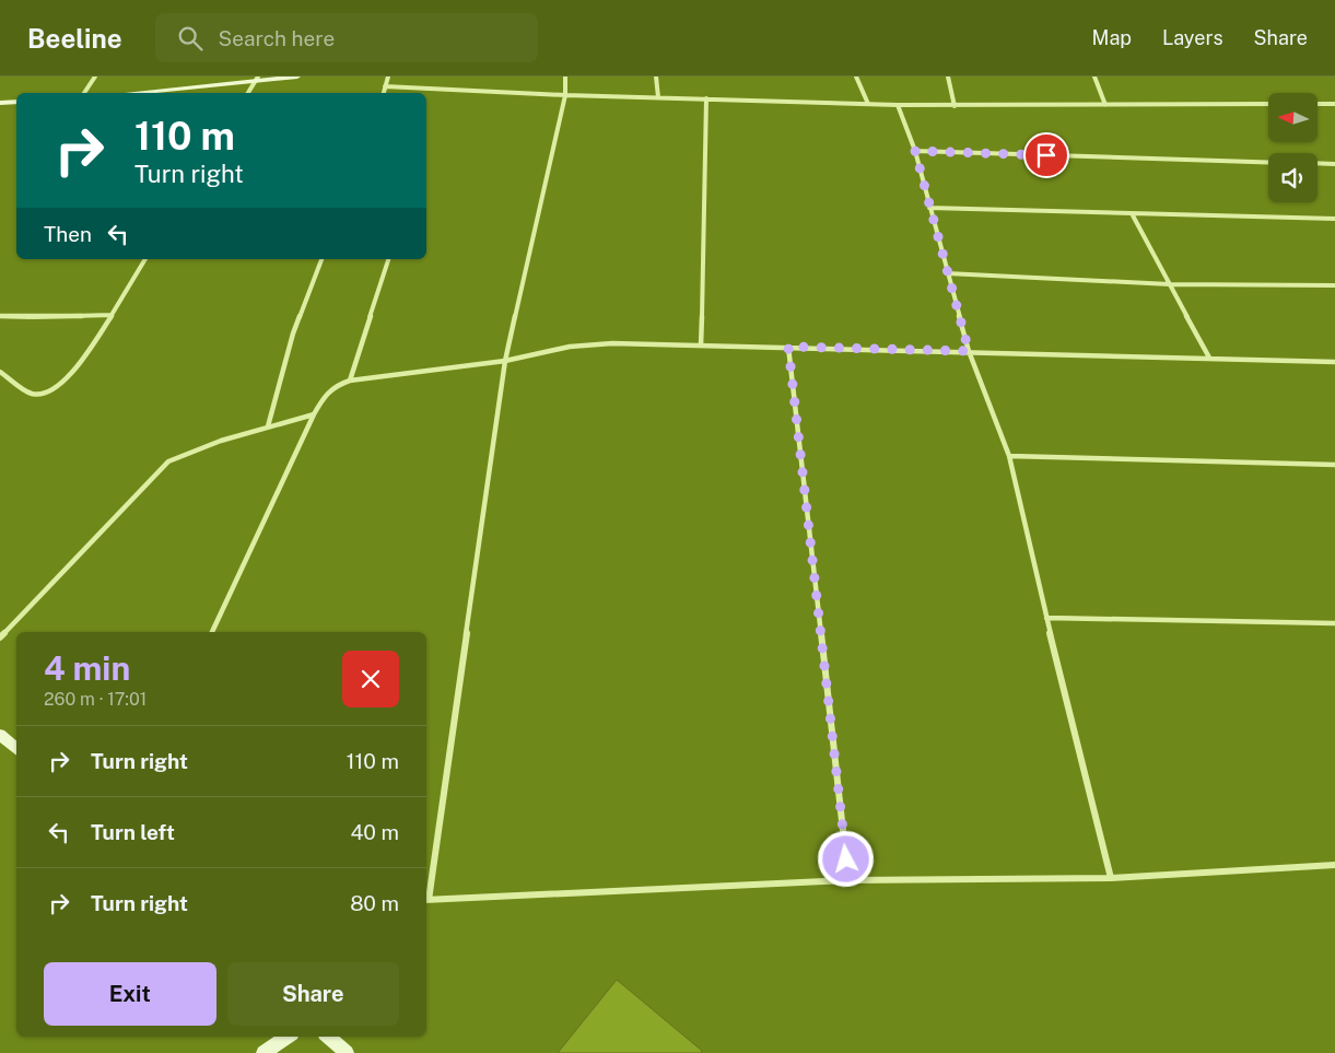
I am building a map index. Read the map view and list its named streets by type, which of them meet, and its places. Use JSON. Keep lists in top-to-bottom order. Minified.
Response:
{"north":"left","page":{"header":"Beeline","search":"Search here","nav":["Map","Layers","Share"],"turn":["110 m","Turn right"],"then":"Then","heading":["4 min","260 m · 17:01"],"list":[{"name":"Turn right","value":"110 m"},{"name":"Turn left","value":"40 m"},{"name":"Turn right","value":"80 m"}],"buttons":["Exit","Share"]}}
